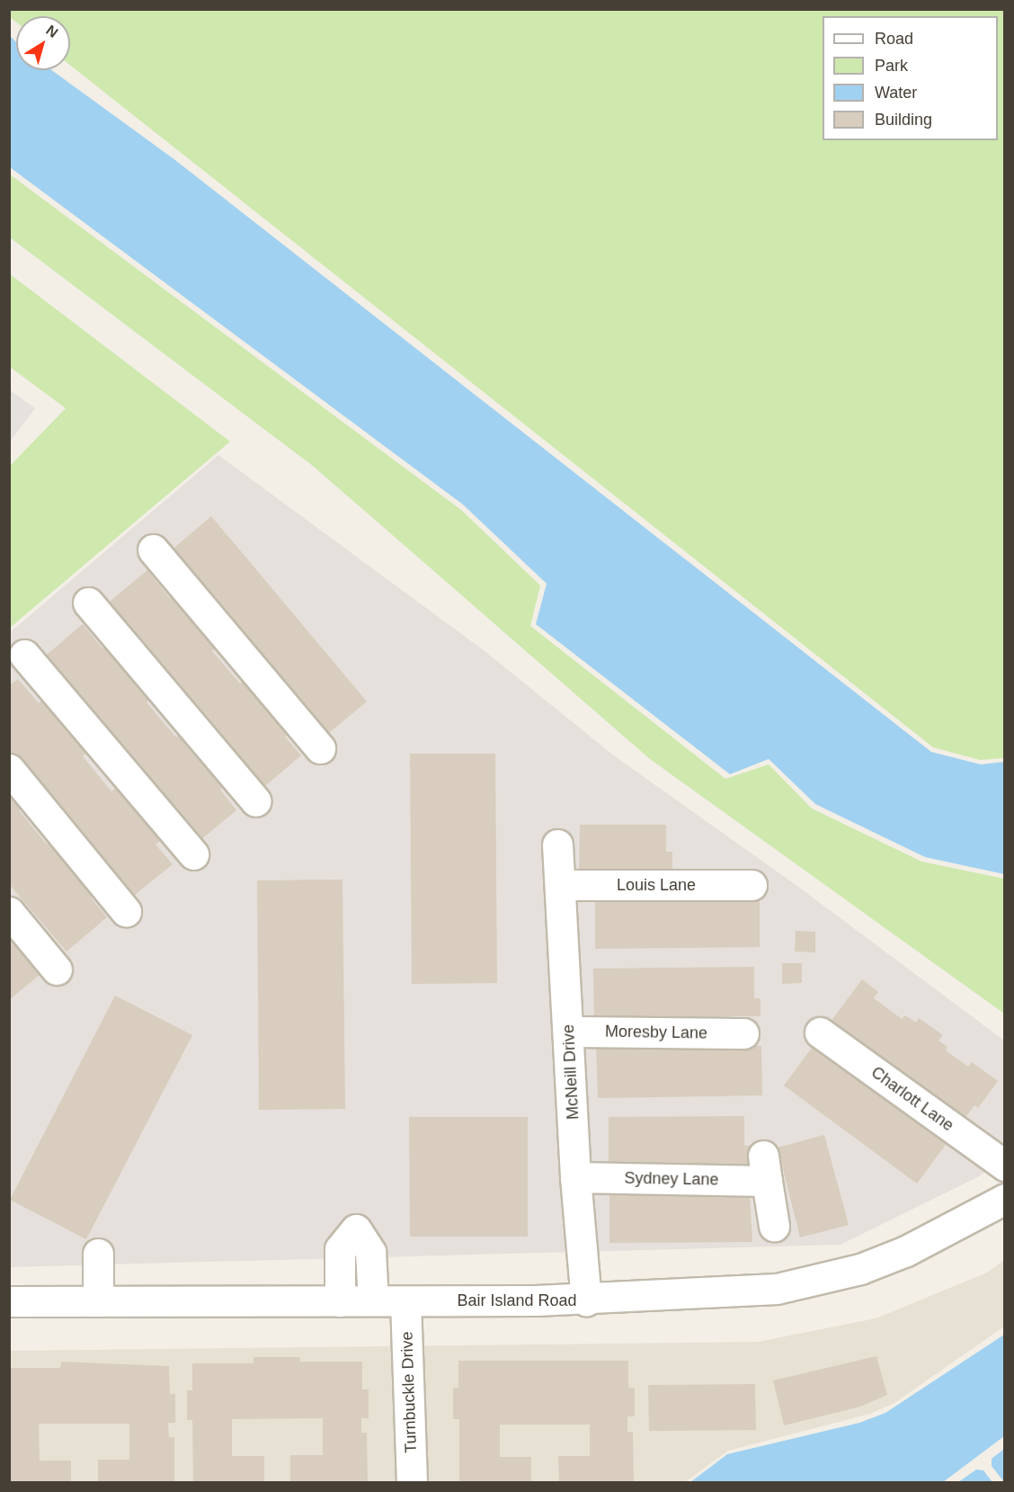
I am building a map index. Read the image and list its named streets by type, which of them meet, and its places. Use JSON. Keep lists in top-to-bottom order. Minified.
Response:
{"streets":{"street":["Louis Lane","Moresby Lane","McNeill Drive","Charlott Lane","Sydney Lane","Bair Island Road","Turnbuckle Drive"]},"crossings":[["Louis Lane","McNeill Drive"],["Moresby Lane","McNeill Drive"],["McNeill Drive","Sydney Lane"],["McNeill Drive","Bair Island Road"],["Bair Island Road","Turnbuckle Drive"]],"legend":["Road","Park","Water","Building"],"north":"top right"}
